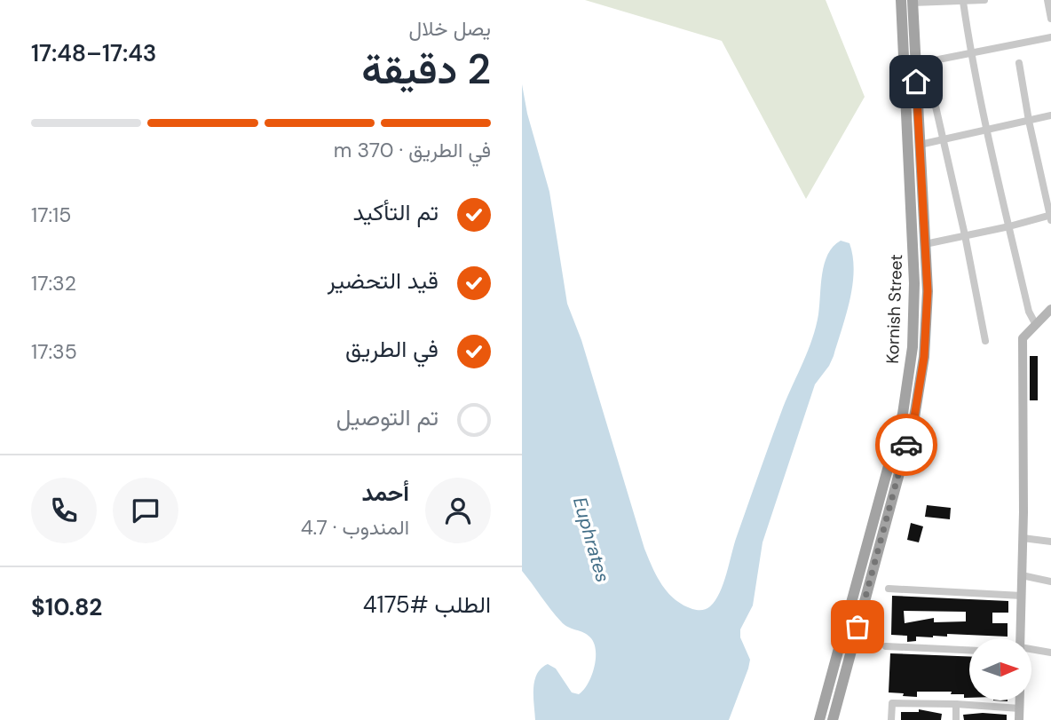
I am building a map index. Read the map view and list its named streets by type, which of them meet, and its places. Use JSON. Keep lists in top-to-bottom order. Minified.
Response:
{"streets":{"main road":["Kornish Street"]},"water":["Euphrates"],"north":"right","page":{"heading":["2 دقيقة","يصل خلال","17:43–17:48"],"panel":["أحمد","المندوب · 4.7","الطلب #4175","$10.82"],"bar":"في الطريق · 370 m","list":[["تم التأكيد","17:15"],["قيد التحضير","17:32"],["في الطريق","17:35"],"تم التوصيل"]}}
